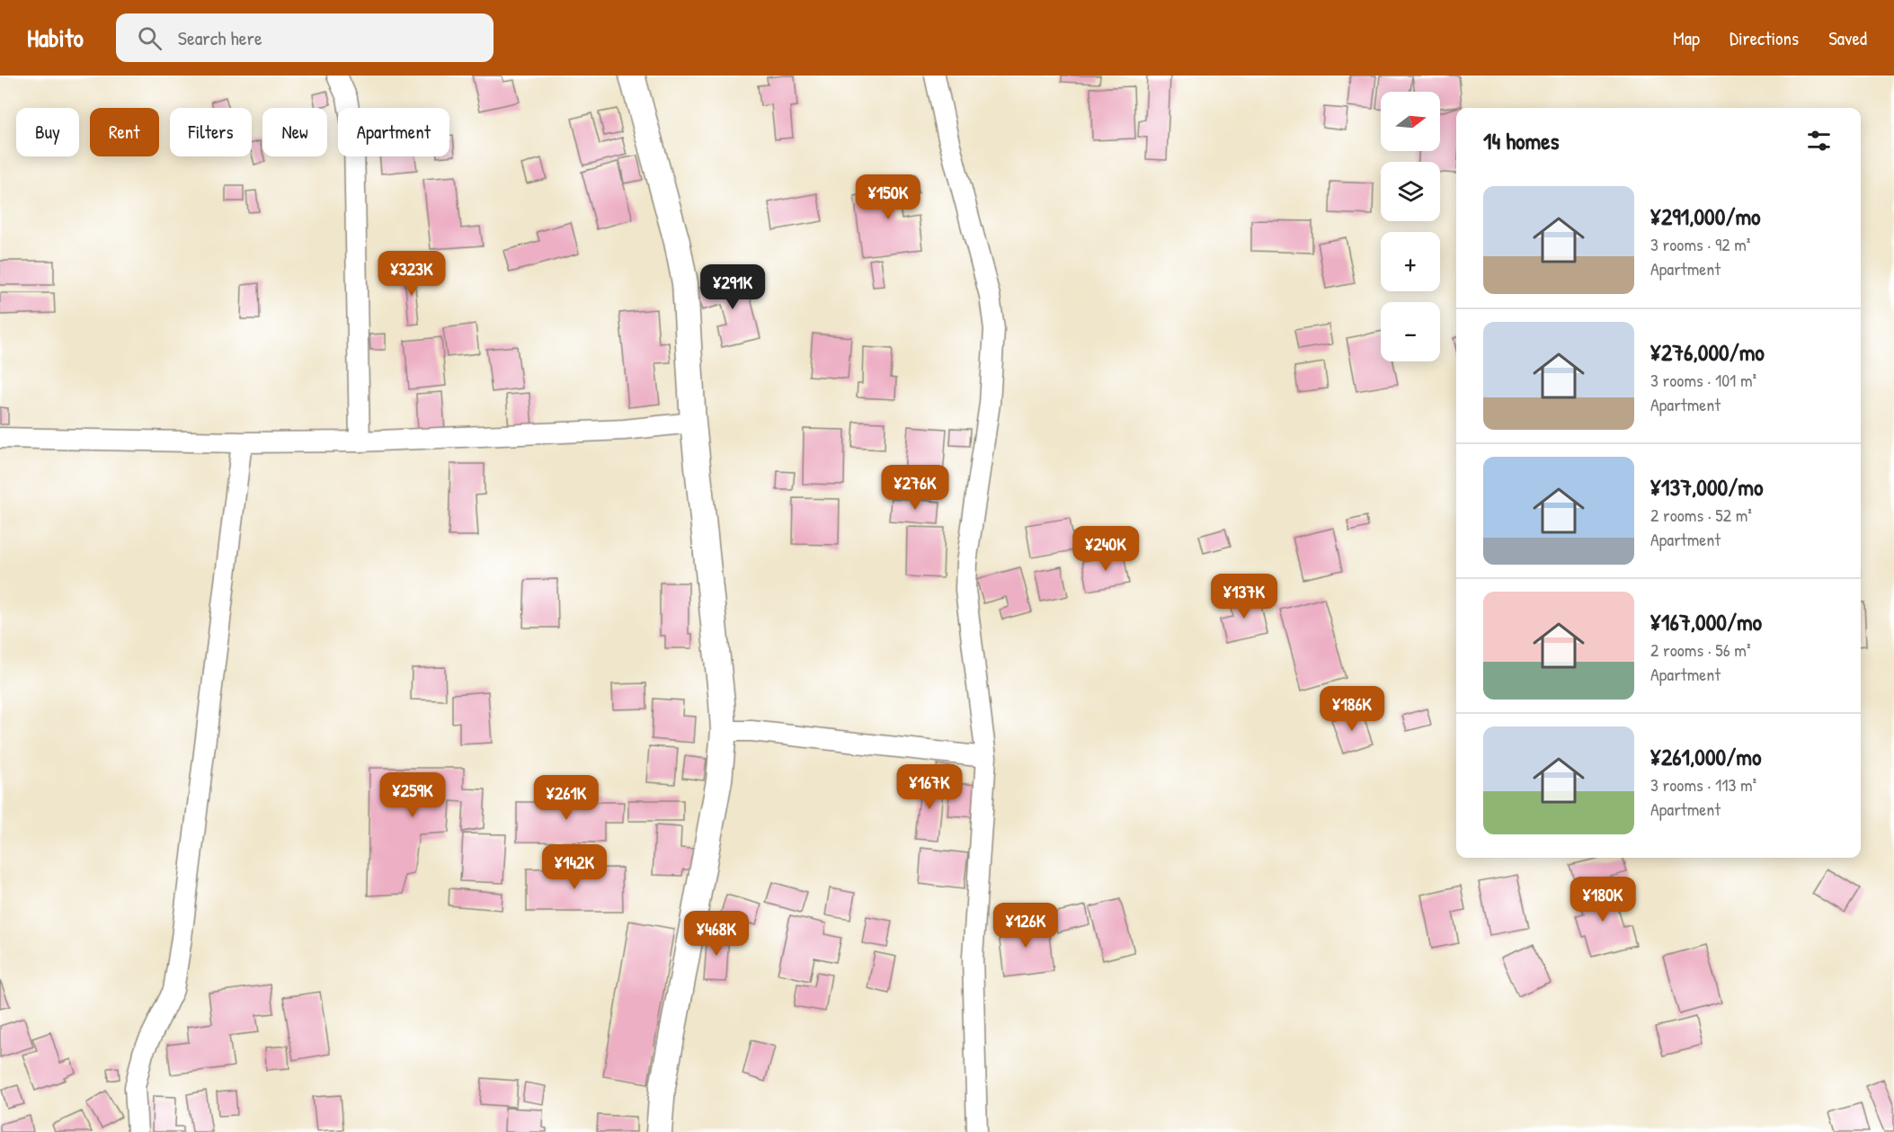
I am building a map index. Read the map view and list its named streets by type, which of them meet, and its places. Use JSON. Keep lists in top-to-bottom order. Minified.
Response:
{"north":"right","page":{"header":"Habito","search":"Search here","nav":["Map","Directions","Saved"],"map_buttons":["+","−"],"chip":["Buy","Rent","Filters","New","Apartment"],"heading":"14 homes","list":[{"name":"¥291,000/mo","note":"3 rooms · 92 m² · Apartment"},{"name":"¥276,000/mo","note":"3 rooms · 101 m² · Apartment"},{"name":"¥137,000/mo","note":"2 rooms · 52 m² · Apartment"},{"name":"¥167,000/mo","note":"2 rooms · 56 m² · Apartment"},{"name":"¥261,000/mo","note":"3 rooms · 113 m² · Apartment"}],"price":["¥150K","¥323K","¥291K","¥276K","¥240K","¥137K","¥186K","¥167K","¥259K","¥261K","¥142K","¥180K","¥126K","¥468K"]}}
